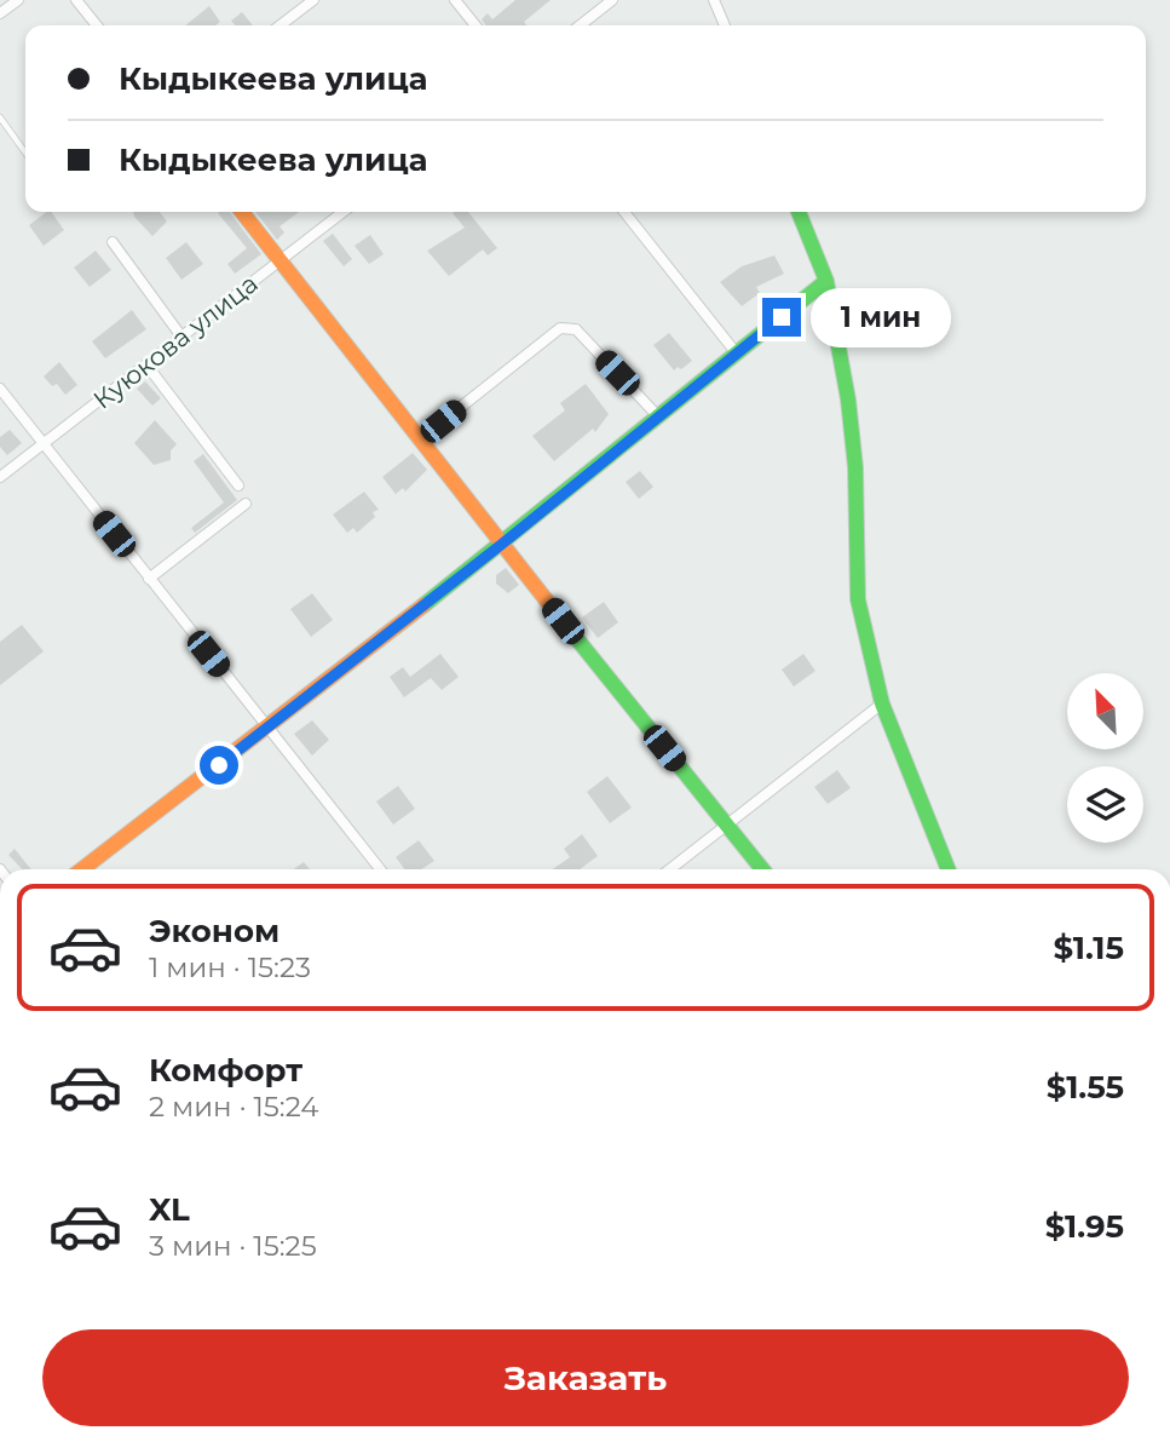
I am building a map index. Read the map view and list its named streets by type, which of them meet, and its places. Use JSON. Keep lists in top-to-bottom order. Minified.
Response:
{"streets":{"street":["Куюкова улица"]},"north":"top left","page":{"banner":["Кыдыкеева улица","Кыдыкеева улица"],"bubble":"1 мин","list":[{"name":"Эконом","note":"1 мин · 15:23","value":"$1.15"},{"name":"Комфорт","note":"2 мин · 15:24","value":"$1.55"},{"name":"XL","note":"3 мин · 15:25","value":"$1.95"}],"buttons":"Заказать"}}
